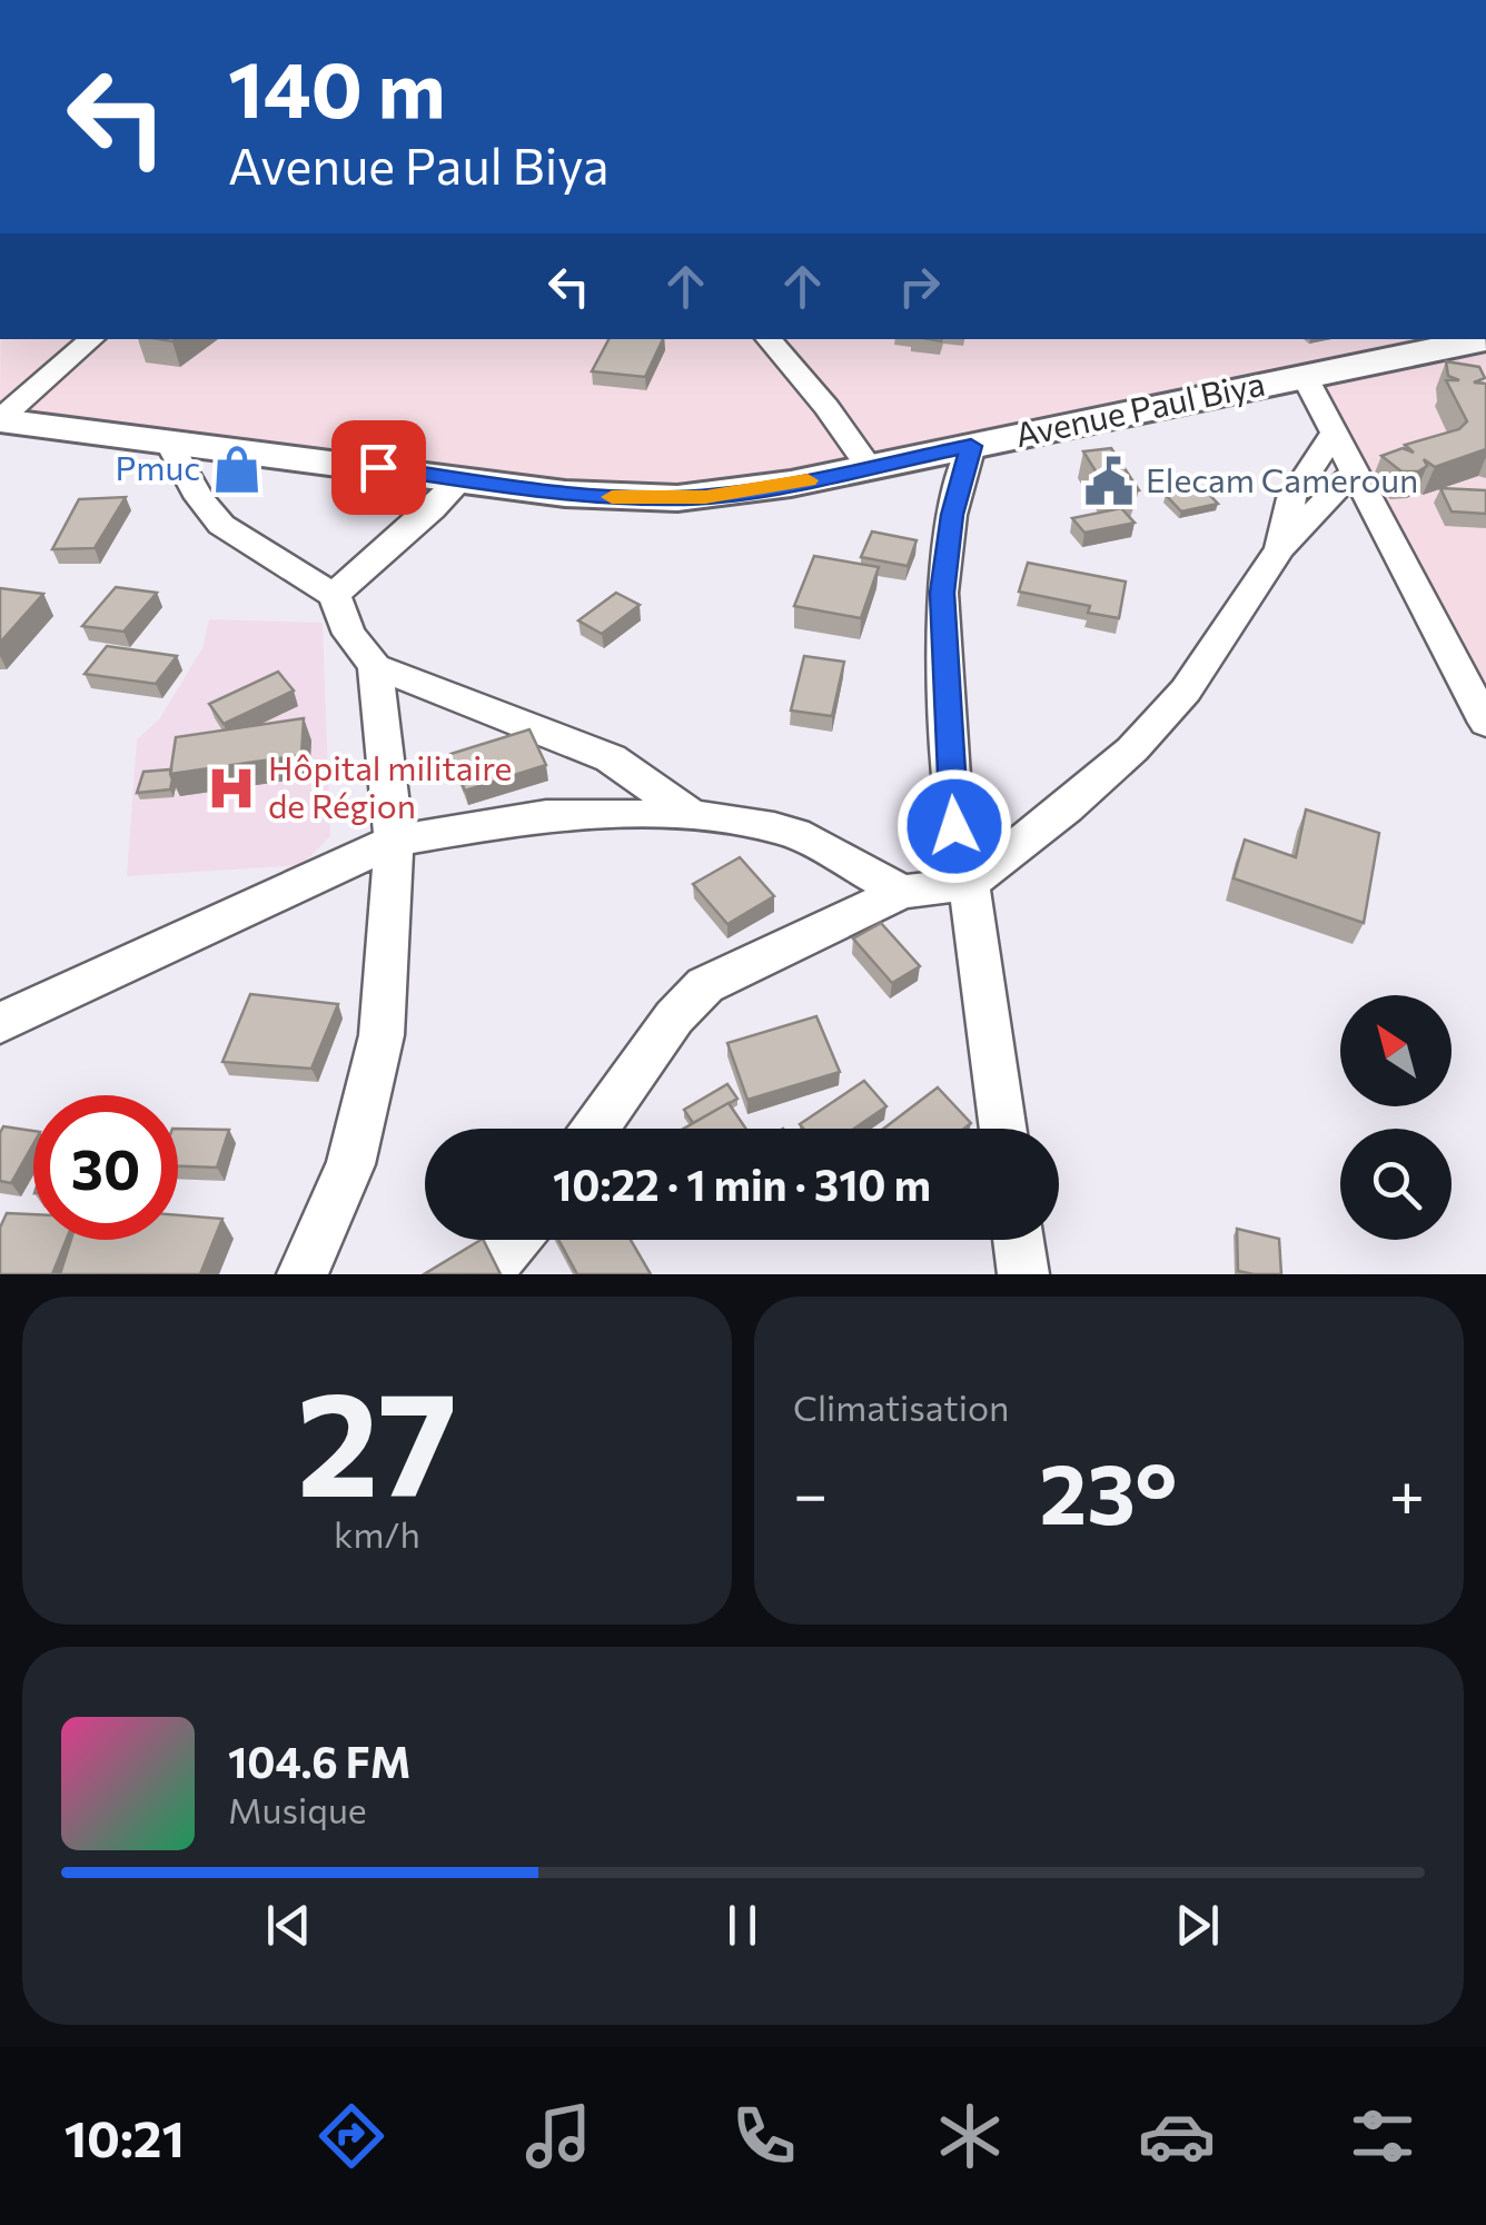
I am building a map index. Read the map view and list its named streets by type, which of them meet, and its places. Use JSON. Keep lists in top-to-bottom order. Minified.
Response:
{"streets":{"main road":["Avenue Paul Biya"]},"places":{"shop":["Pmuc"],"public building":["Elecam Cameroun"],"hospital":["Hôpital militaire de Région"]},"north":"top left","page":{"turn":["140 m","Avenue Paul Biya"],"limit":"30","trip":"10:22 · 1 min · 310 m","tile":[["27","km/h"],"Climatisation"],"heat":["−","23°","+"],"song":["104.6 FM","Musique"],"tabs":"10:21"}}
